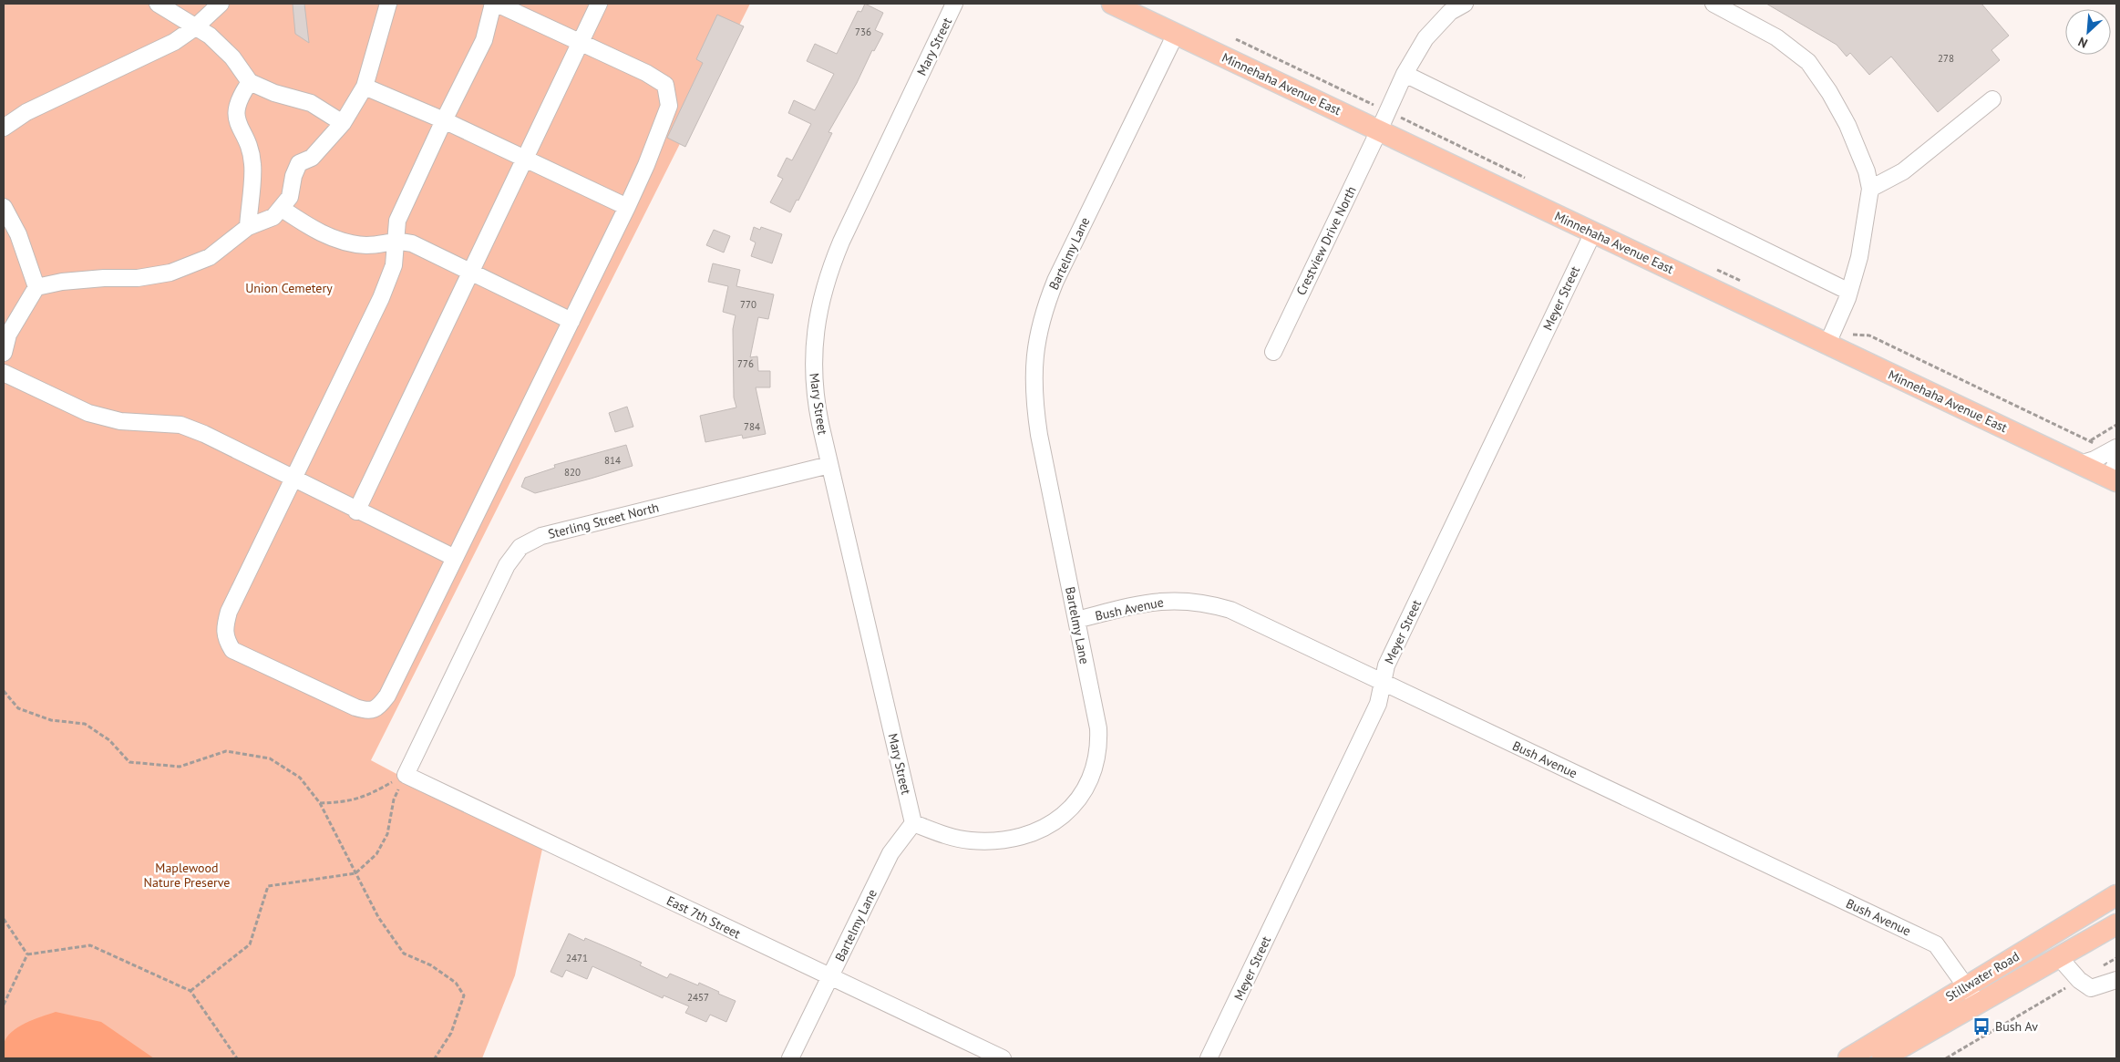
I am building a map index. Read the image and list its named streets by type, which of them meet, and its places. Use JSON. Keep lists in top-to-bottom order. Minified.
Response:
{"streets":{"main road":["Minnehaha Avenue East","Stillwater Road"],"street":["Mary Street","Crestview Drive North","Bartelmy Lane","Meyer Street","Sterling Street North","Bush Avenue","East 7th Street"]},"crossings":[["Mary Street","Bartelmy Lane"],["Mary Street","Sterling Street North"],["Minnehaha Avenue East","Crestview Drive North"],["Minnehaha Avenue East","Bartelmy Lane"],["Minnehaha Avenue East","Meyer Street"],["Bartelmy Lane","Bush Avenue"],["Bartelmy Lane","East 7th Street"],["Meyer Street","Bush Avenue"],["Sterling Street North","East 7th Street"],["Bush Avenue","Stillwater Road"]],"parks":["Union Cemetery","Maplewood Nature Preserve"],"places":{"bus stop":["Bush Av"]},"house_numbers":["736","278","770","776","784","814","820","2471","2457"],"north":"bottom left"}
